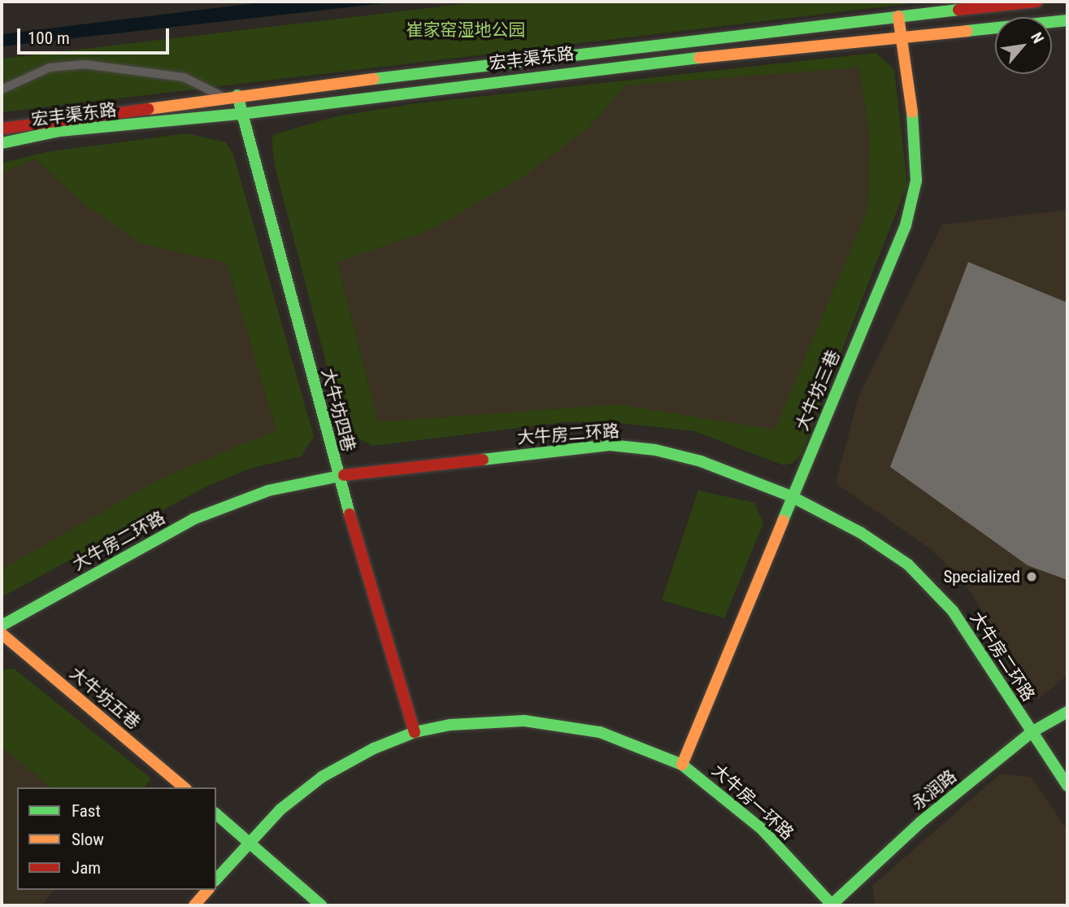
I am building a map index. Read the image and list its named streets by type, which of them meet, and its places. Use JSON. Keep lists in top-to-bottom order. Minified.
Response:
{"streets":{"street":["宏丰渠东路","大牛坊三巷","大牛坊四巷","大牛房二环路","大牛坊五巷","永润路","大牛房一环路"]},"crossings":[["宏丰渠东路","大牛坊三巷"],["宏丰渠东路","大牛坊四巷"],["大牛坊三巷","大牛房二环路"],["大牛坊三巷","大牛房一环路"],["大牛坊四巷","大牛房二环路"],["大牛坊四巷","大牛房一环路"],["大牛房二环路","永润路"],["永润路","大牛房一环路"]],"parks":["崔家窑湿地公园"],"places":["Specialized"],"legend":["Fast","Slow","Jam"],"scale_bar":"100 m","north":"top right"}
